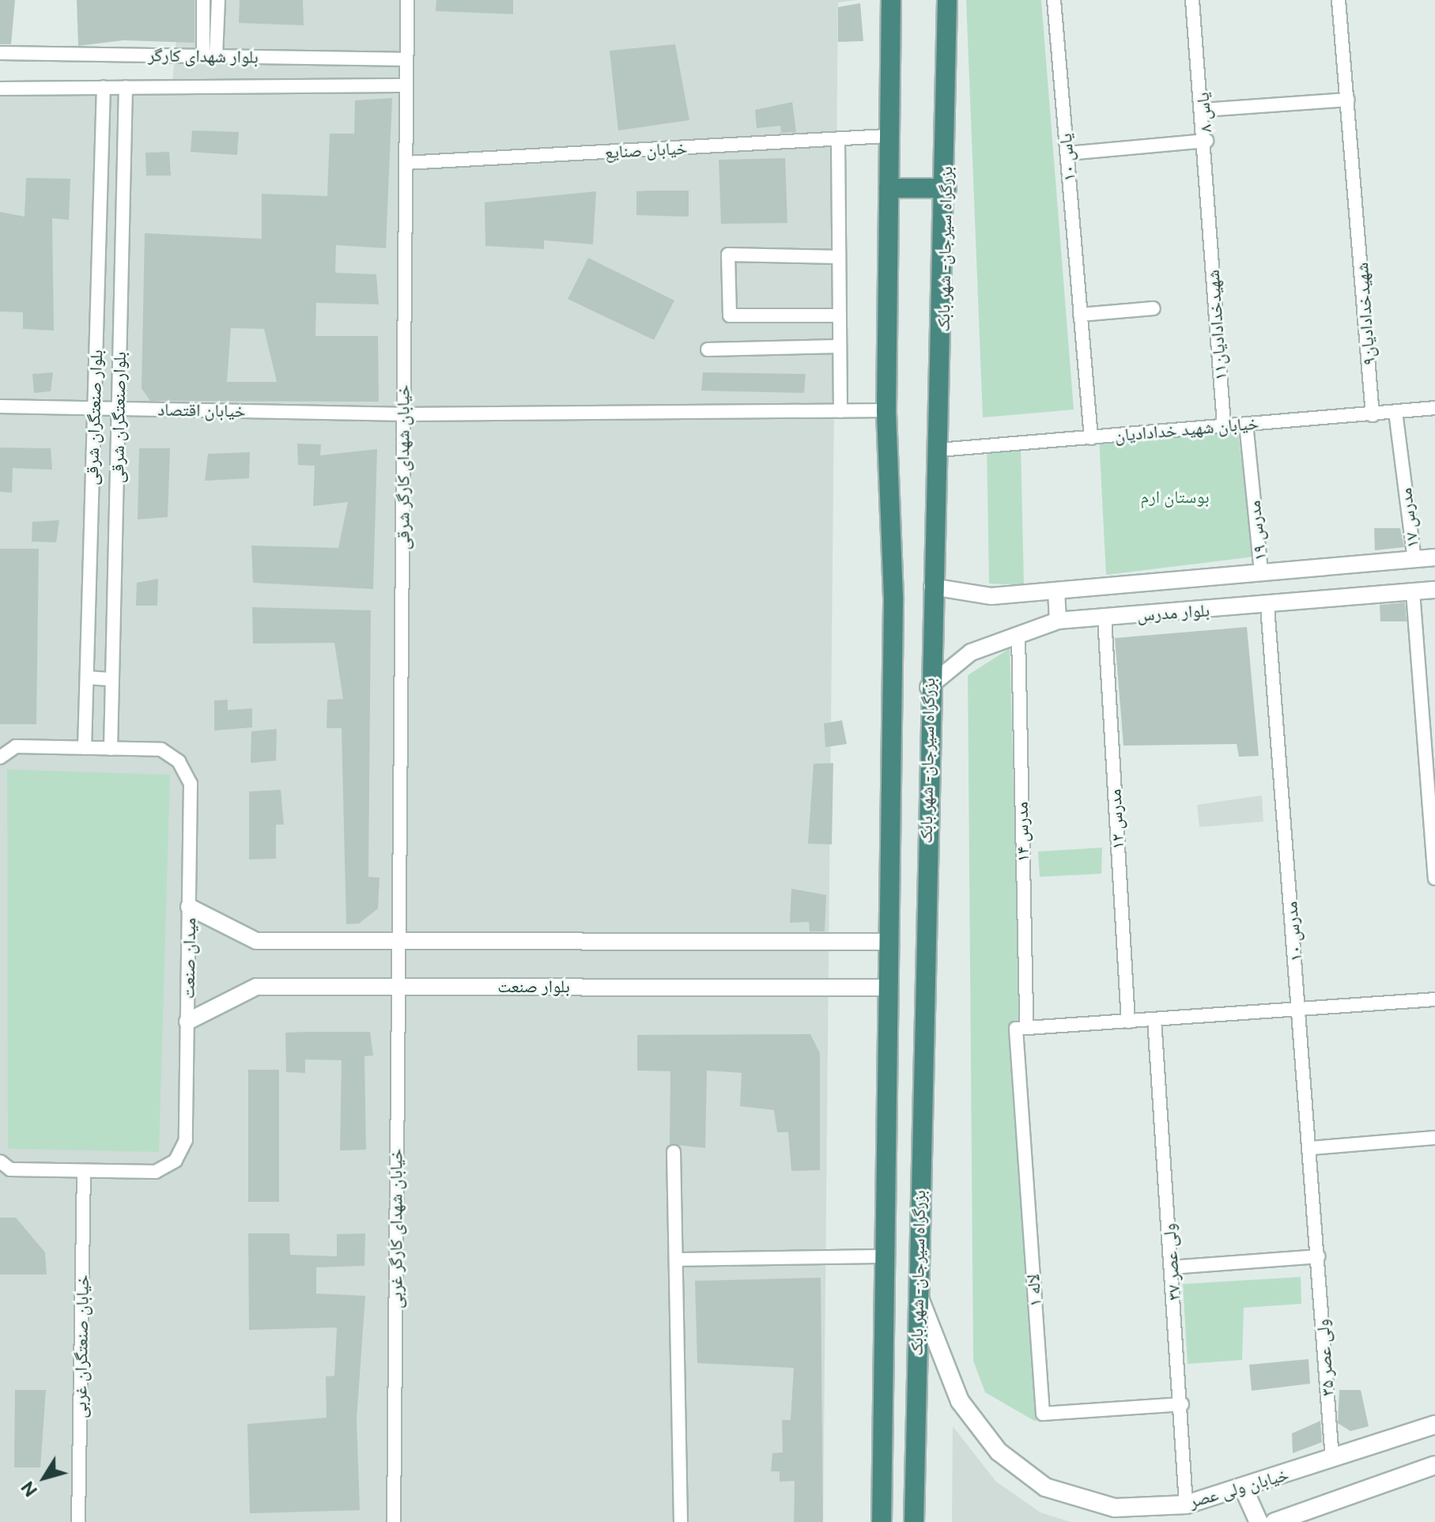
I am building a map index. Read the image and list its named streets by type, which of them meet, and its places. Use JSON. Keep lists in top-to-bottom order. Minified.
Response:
{"streets":{"highway":["بزرگراه سیرجان - شهر بابک"],"main road":["خیابان ولی عصر"],"street":["بلوار شهدای کارگر","یاس ۸","خیابان صنایع","یاس ۱۰","شهیدخدادادیان۹","شهیدخدادادیان۱۱","خیابان اقتصاد","بلوار صنعتگران شرقی","بلوارصنعتگران شرقی","خیابان شهید خدادادیان","خیابان شهدای کارگر شرقی","مدرس ۱۷","مدرس ۱۹","بلوار مدرس","مدرس ۱۲","مدرس ۱۴","مدرس ۱۰","میدان صنعت","بلوار صنعت","خیابان شهدای کارگر غربی","ولی عصر ۳۷","لاله ۱","خیابان صنعتگران غربی","ولی عصر ۳۵"]},"crossings":[["بلوار شهدای کارگر","بلوار صنعتگران شرقی"],["بلوار شهدای کارگر","بلوارصنعتگران شرقی"],["بلوار شهدای کارگر","خیابان شهدای کارگر شرقی"],["یاس ۸","شهیدخدادادیان۱۱"],["خیابان صنایع","بزرگراه سیرجان - شهر بابک"],["خیابان صنایع","خیابان شهدای کارگر شرقی"],["یاس ۱۰","خیابان شهید خدادادیان"],["بزرگراه سیرجان - شهر بابک","خیابان اقتصاد"],["بزرگراه سیرجان - شهر بابک","خیابان شهید خدادادیان"],["بزرگراه سیرجان - شهر بابک","بلوار مدرس"],["بزرگراه سیرجان - شهر بابک","بلوار صنعت"],["بزرگراه سیرجان - شهر بابک","خیابان ولی عصر"],["شهیدخدادادیان۹","خیابان شهید خدادادیان"],["شهیدخدادادیان۱۱","خیابان شهید خدادادیان"],["خیابان اقتصاد","بلوار صنعتگران شرقی"],["خیابان اقتصاد","بلوارصنعتگران شرقی"],["خیابان اقتصاد","خیابان شهدای کارگر شرقی"],["بلوار صنعتگران شرقی","میدان صنعت"],["بلوارصنعتگران شرقی","میدان صنعت"],["خیابان شهید خدادادیان","مدرس ۱۷"],["خیابان شهید خدادادیان","مدرس ۱۹"],["خیابان شهدای کارگر شرقی","خیابان شهدای کارگر غربی"],["مدرس ۱۷","بلوار مدرس"],["مدرس ۱۹","بلوار مدرس"],["بلوار مدرس","مدرس ۱۲"],["بلوار مدرس","مدرس ۱۴"],["بلوار مدرس","مدرس ۱۰"],["مدرس ۱۴","لاله ۱"],["مدرس ۱۰","ولی عصر ۳۵"],["میدان صنعت","بلوار صنعت"],["میدان صنعت","خیابان صنعتگران غربی"],["بلوار صنعت","خیابان شهدای کارگر غربی"],["ولی عصر ۳۷","لاله ۱"],["ولی عصر ۳۷","خیابان ولی عصر"],["ولی عصر ۳۵","خیابان ولی عصر"]],"parks":["بوستان ارم"],"north":"bottom left"}
